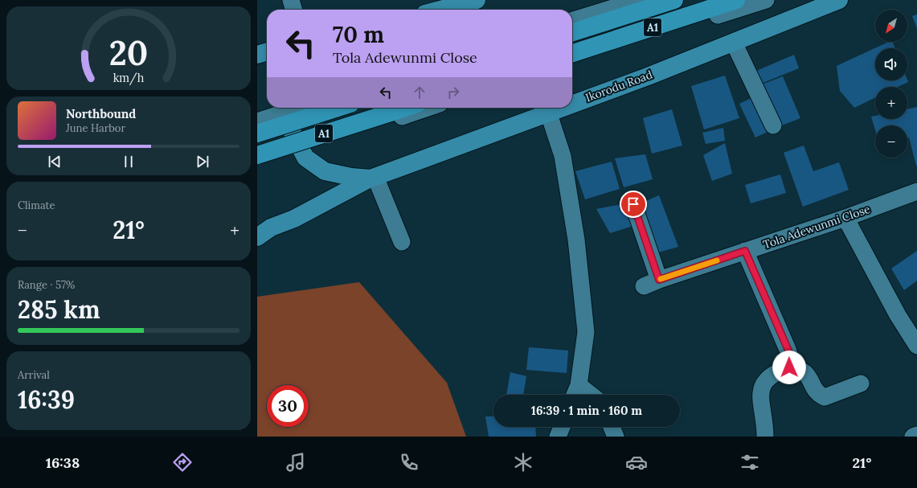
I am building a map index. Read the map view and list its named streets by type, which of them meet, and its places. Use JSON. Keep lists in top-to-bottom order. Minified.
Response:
{"streets":{"highway":["A1"],"main road":["Ikorodu Road"],"street":["Tola Adewunmi Close"]},"north":"bottom left","page":{"map_buttons":["+","−"],"turn":["70 m","Tola Adewunmi Close"],"song":["Northbound","June Harbor"],"tile":["Climate",["Range · 57%","285 km"],["Arrival","16:39"]],"heat":["−","21°","+"],"limit":"30","trip":"16:39 · 1 min · 160 m","tabs":["16:38","21°"],"gauge":["20","km/h"]}}
